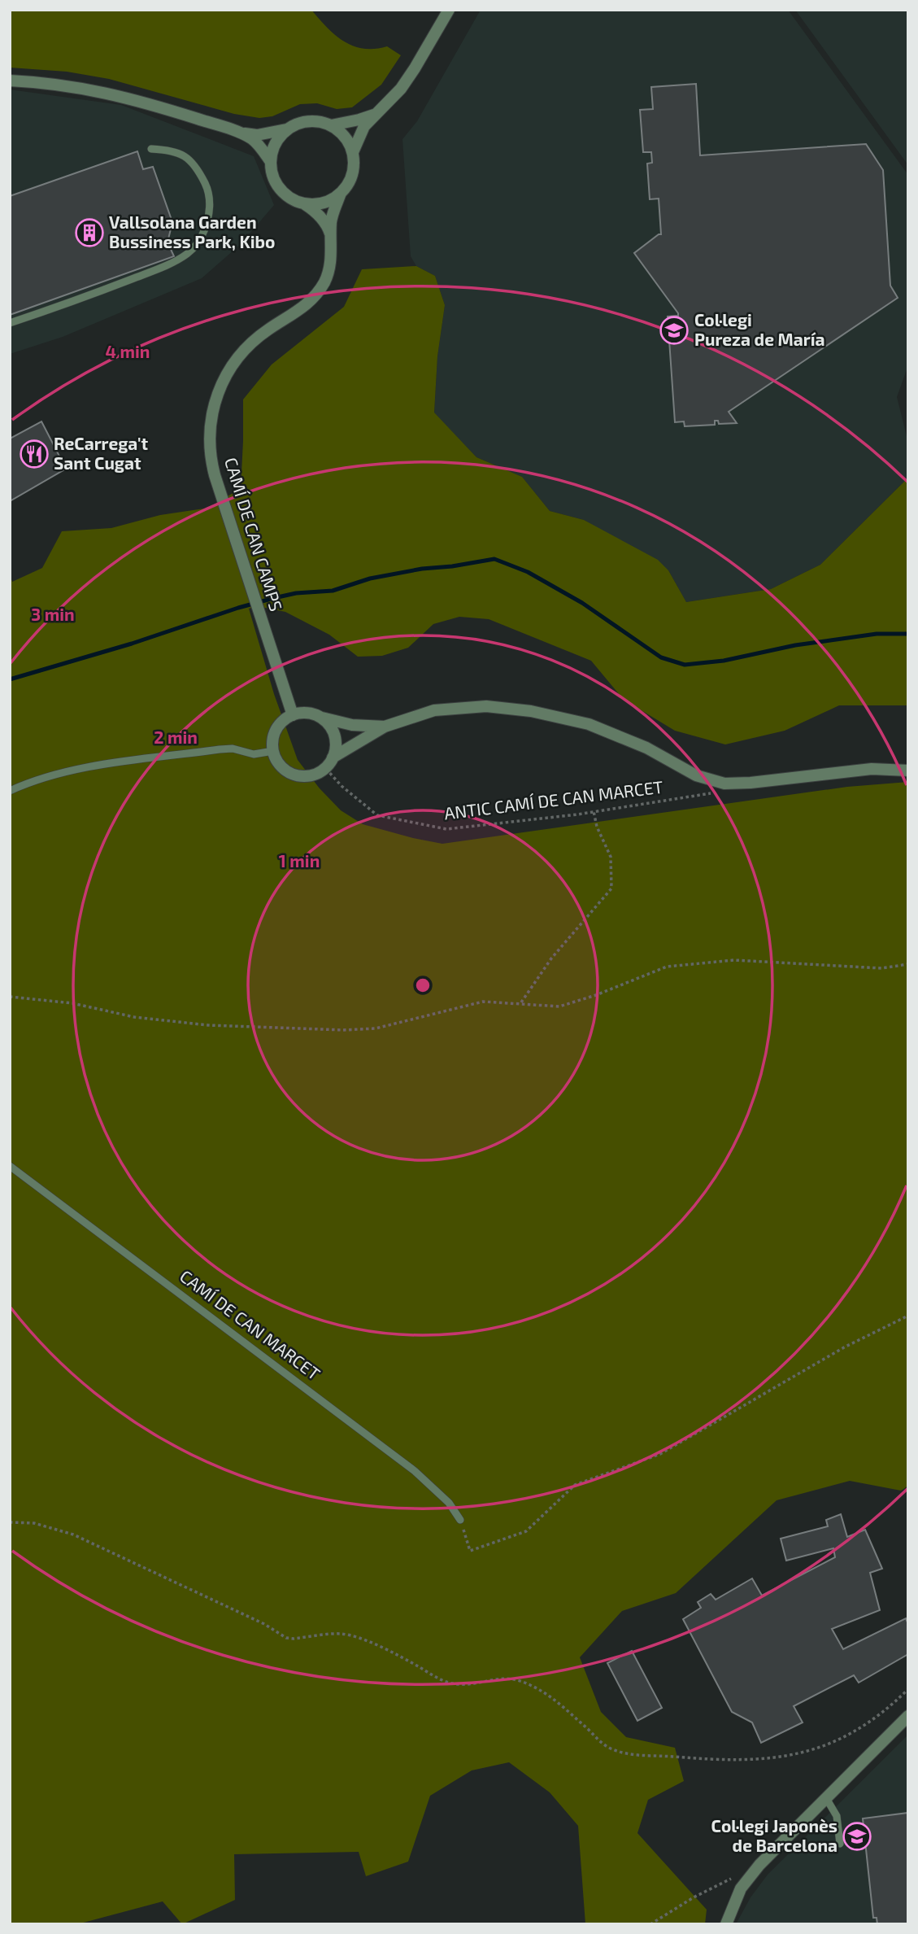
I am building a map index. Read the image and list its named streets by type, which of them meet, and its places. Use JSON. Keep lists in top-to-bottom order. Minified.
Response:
{"streets":{"street":["CAMÍ DE CAN CAMPS"],"lane":["CAMÍ DE CAN MARCET"],"path":["ANTIC CAMÍ DE CAN MARCET"]},"crossings":[["CAMÍ DE CAN CAMPS","ANTIC CAMÍ DE CAN MARCET"]],"places":{"building":["Vallsolana Garden Bussiness Park, Kibo"],"school or university":["Col·legi Pureza de María","Col·legi Japonès de Barcelona"],"restaurant":["ReCarrega't Sant Cugat"]},"rings":["4 min","3 min","2 min","1 min"]}
